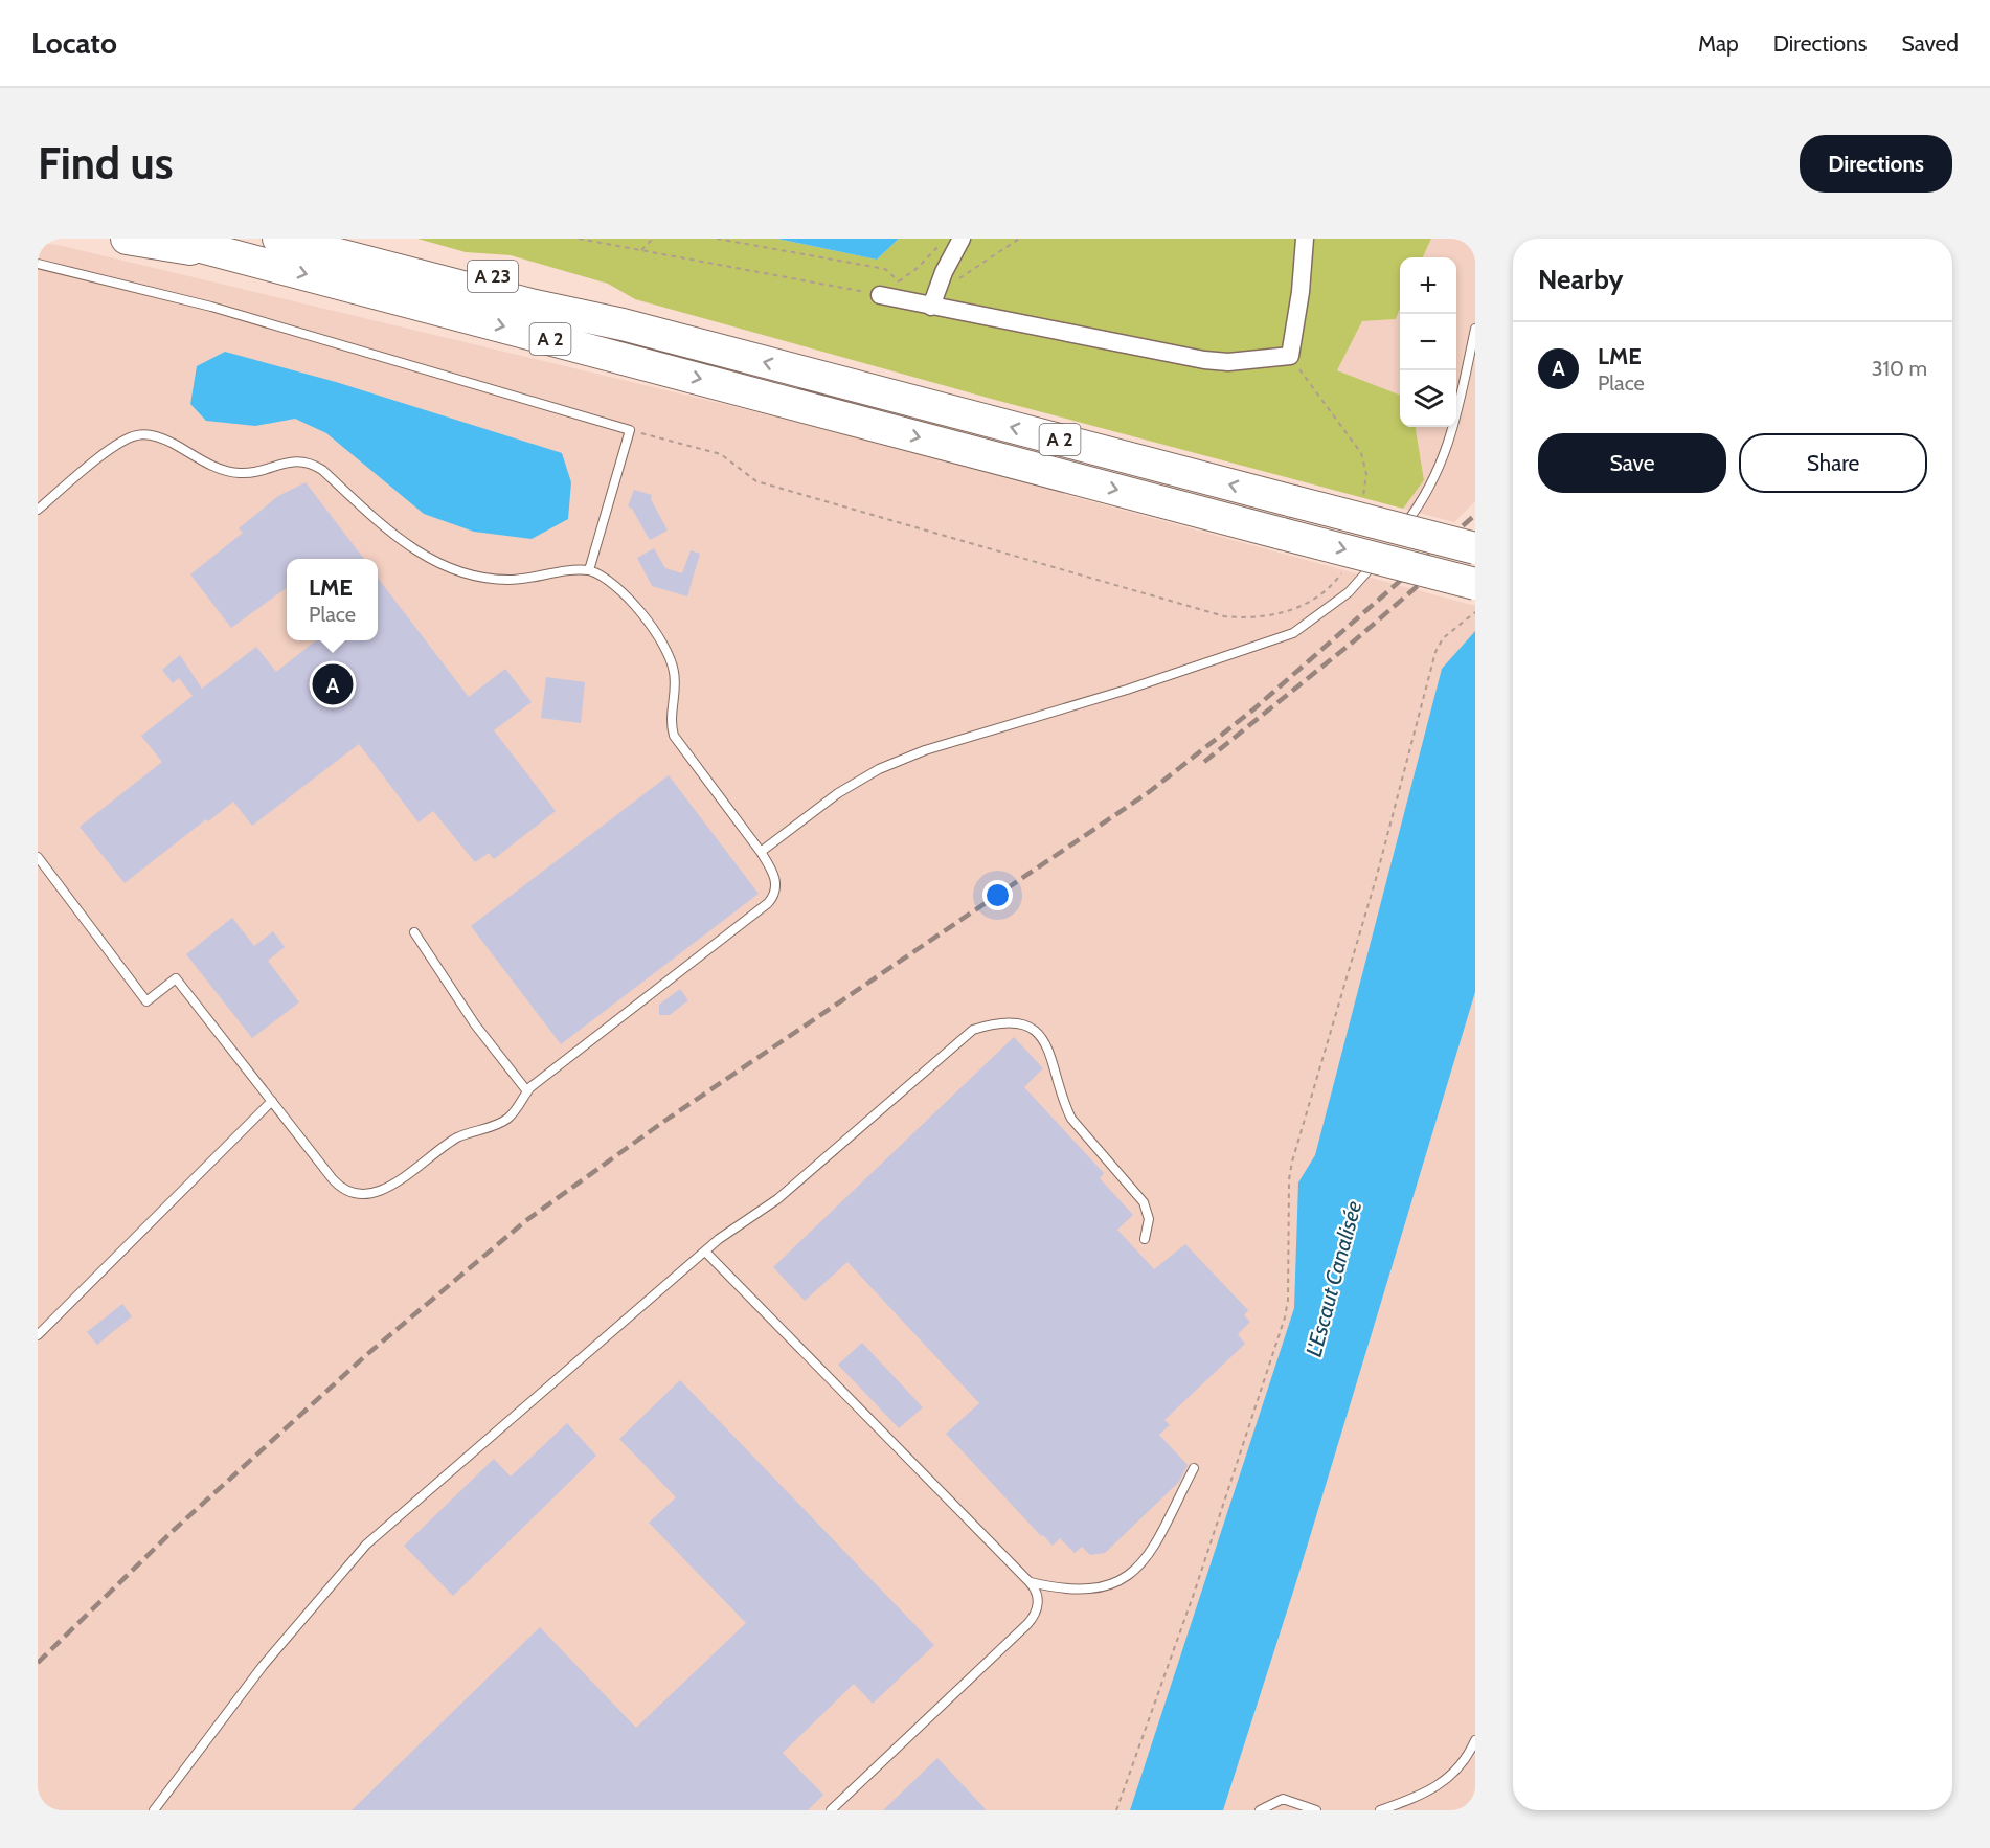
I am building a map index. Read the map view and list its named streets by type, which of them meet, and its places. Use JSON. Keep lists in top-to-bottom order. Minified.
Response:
{"streets":{"highway":["A 23","A 2"]},"crossings":[["A 23","A 2"]],"water":["L'Escaut Canalisée"],"page":{"header":"Locato","nav":["Map","Directions","Saved"],"buttons":["Directions",["Save","Share"]],"title":"Find us","heading":"Nearby","map_buttons":["+","−"],"list":[{"mark":"A","name":"LME","note":"Place","value":"310 m"}],"popup":["LME","Place"],"pins":"A"}}
